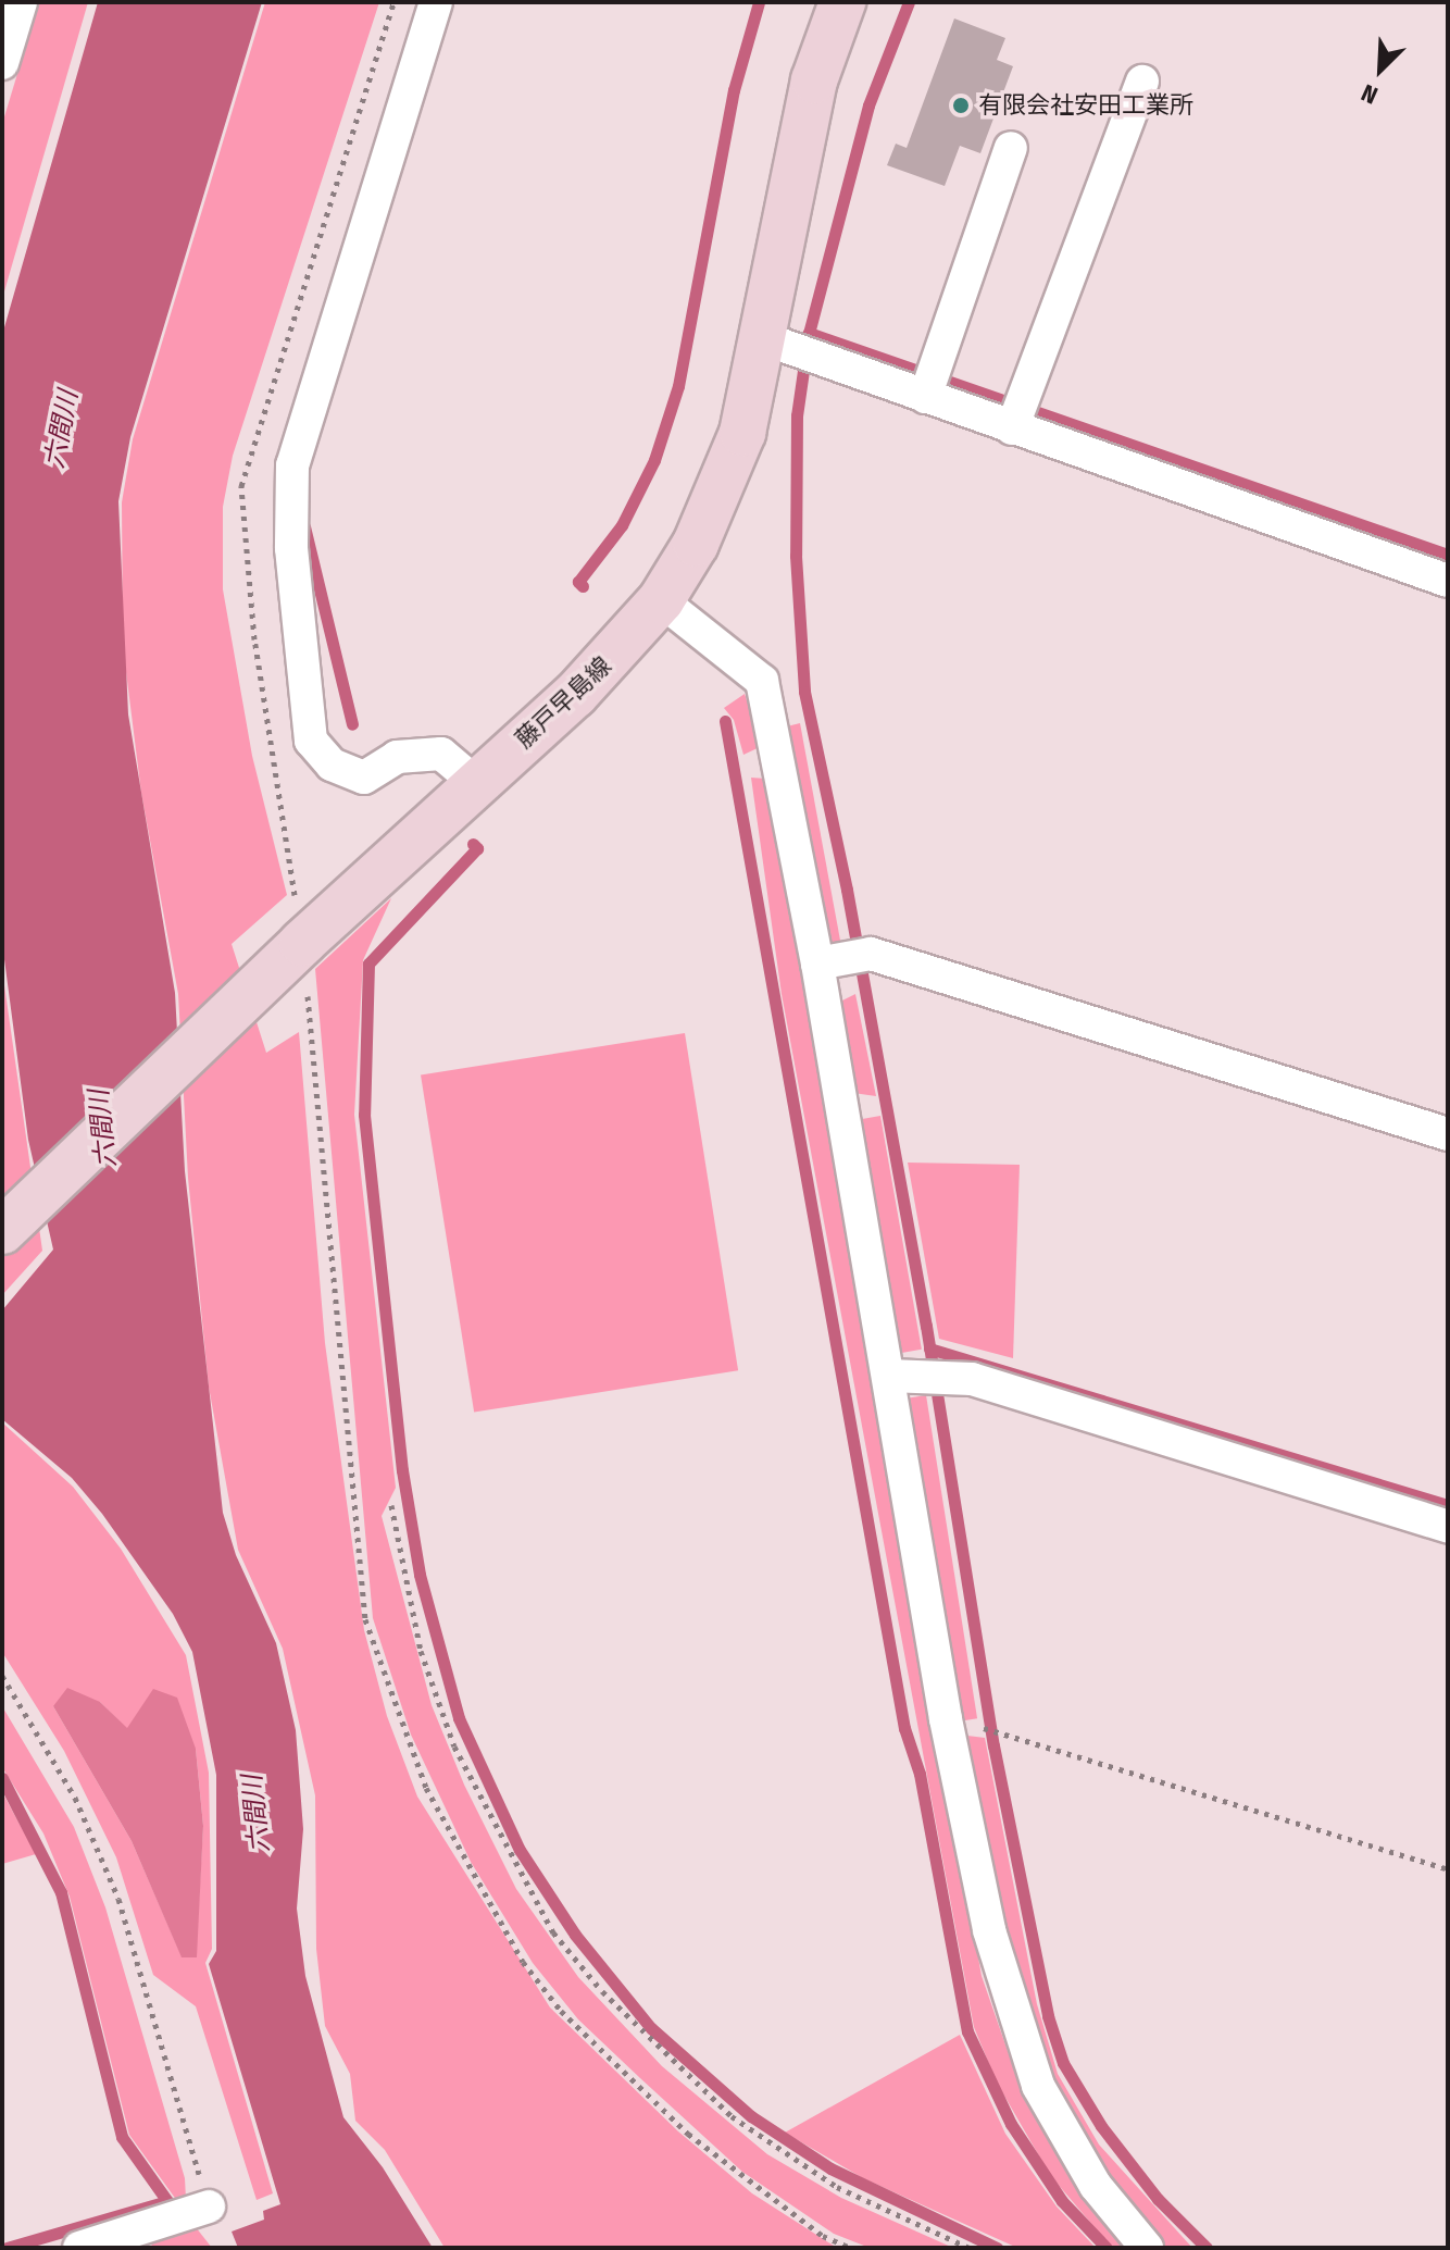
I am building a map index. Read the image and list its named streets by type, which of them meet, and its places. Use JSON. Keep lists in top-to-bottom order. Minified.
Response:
{"streets":{"main road":["藤戸早島線"]},"water":["六間川"],"places":["有限会社安田工業所"],"north":"bottom left"}
